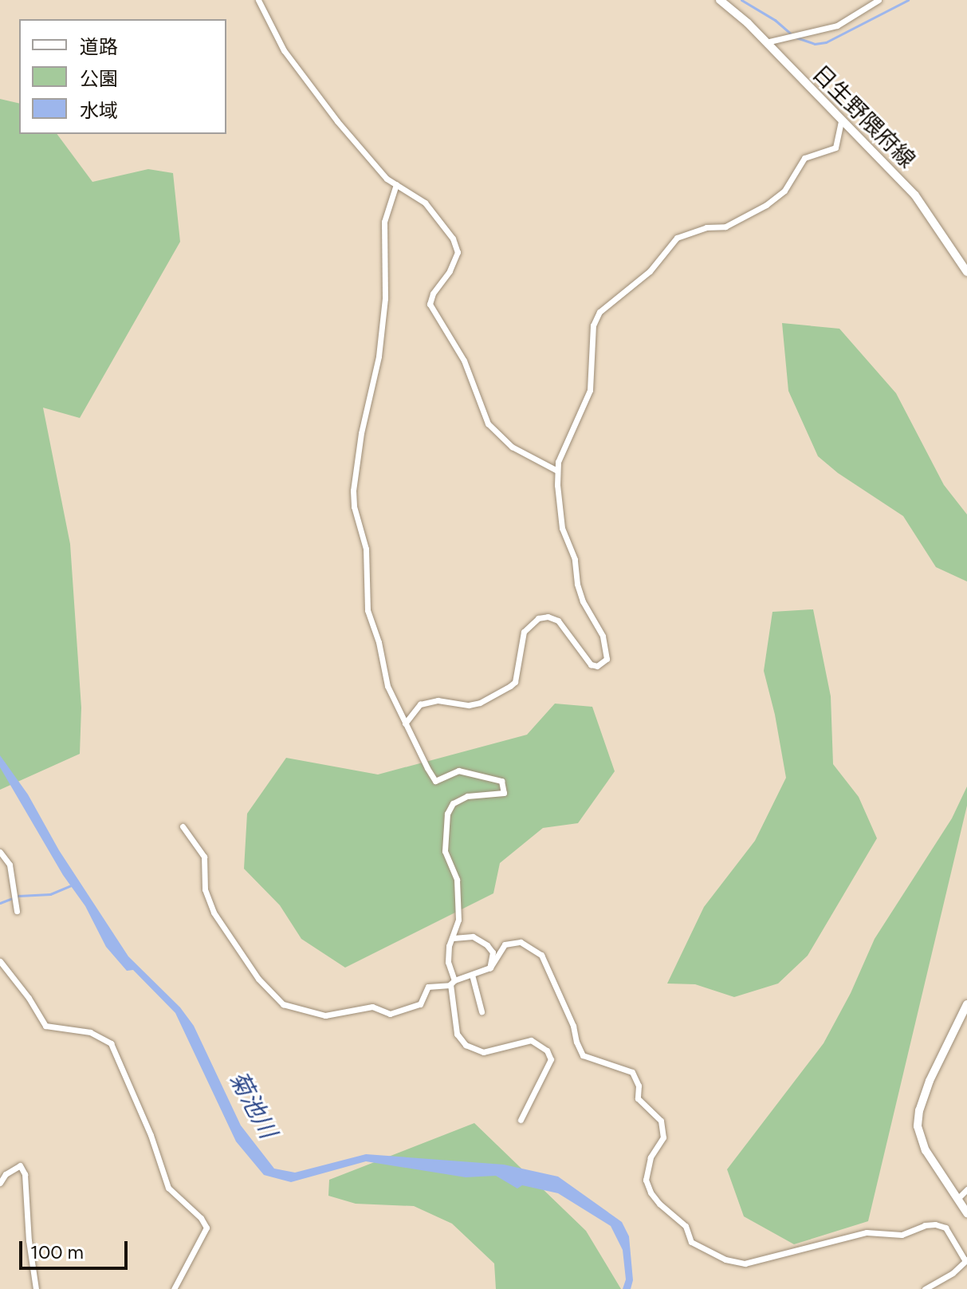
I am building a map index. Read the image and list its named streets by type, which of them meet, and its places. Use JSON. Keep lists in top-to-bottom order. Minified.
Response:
{"streets":{"main road":["日生野隈府線"]},"water":["菊池川"],"legend":["道路","公園","水域"],"scale_bar":"100 m"}
